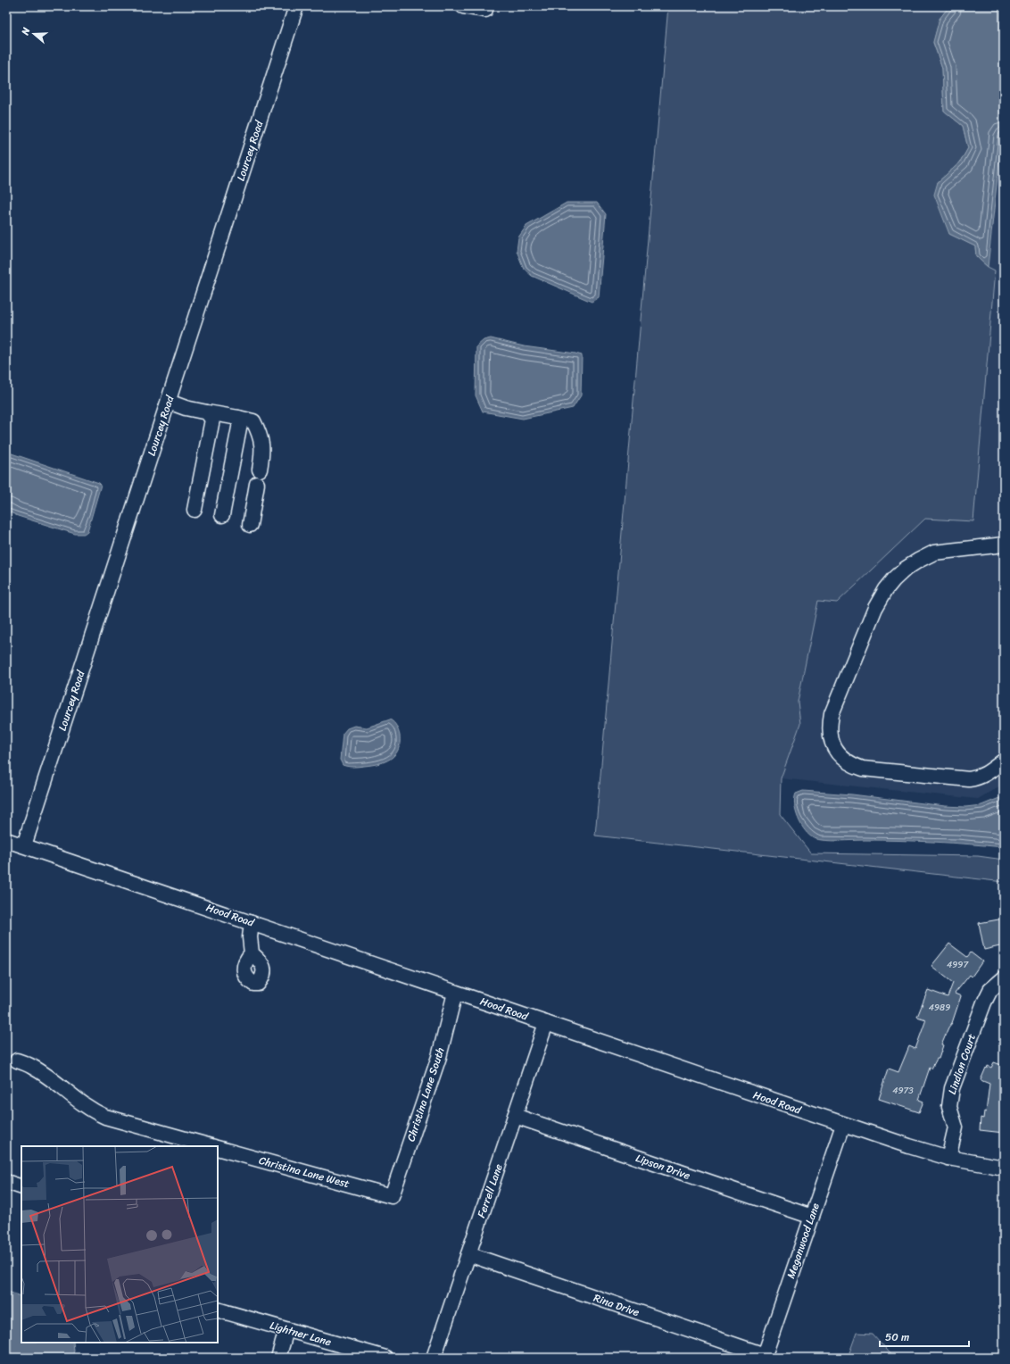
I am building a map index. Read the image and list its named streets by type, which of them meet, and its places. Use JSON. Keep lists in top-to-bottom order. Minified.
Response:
{"streets":{"street":["Lourcey Road","Hood Road","Lindion Court","Christina Lane South","Lipson Drive","Christina Lane West","Ferrell Lane","Meganwood Lane","Rina Drive","Lightner Lane"]},"crossings":[["Lourcey Road","Hood Road"],["Hood Road","Lindion Court"],["Hood Road","Christina Lane South"],["Hood Road","Ferrell Lane"],["Hood Road","Meganwood Lane"],["Christina Lane South","Christina Lane West"],["Lipson Drive","Ferrell Lane"],["Lipson Drive","Meganwood Lane"],["Ferrell Lane","Rina Drive"],["Meganwood Lane","Rina Drive"]],"house_numbers":["4997","4989","4973"],"scale_bar":"50 m","north":"left"}
